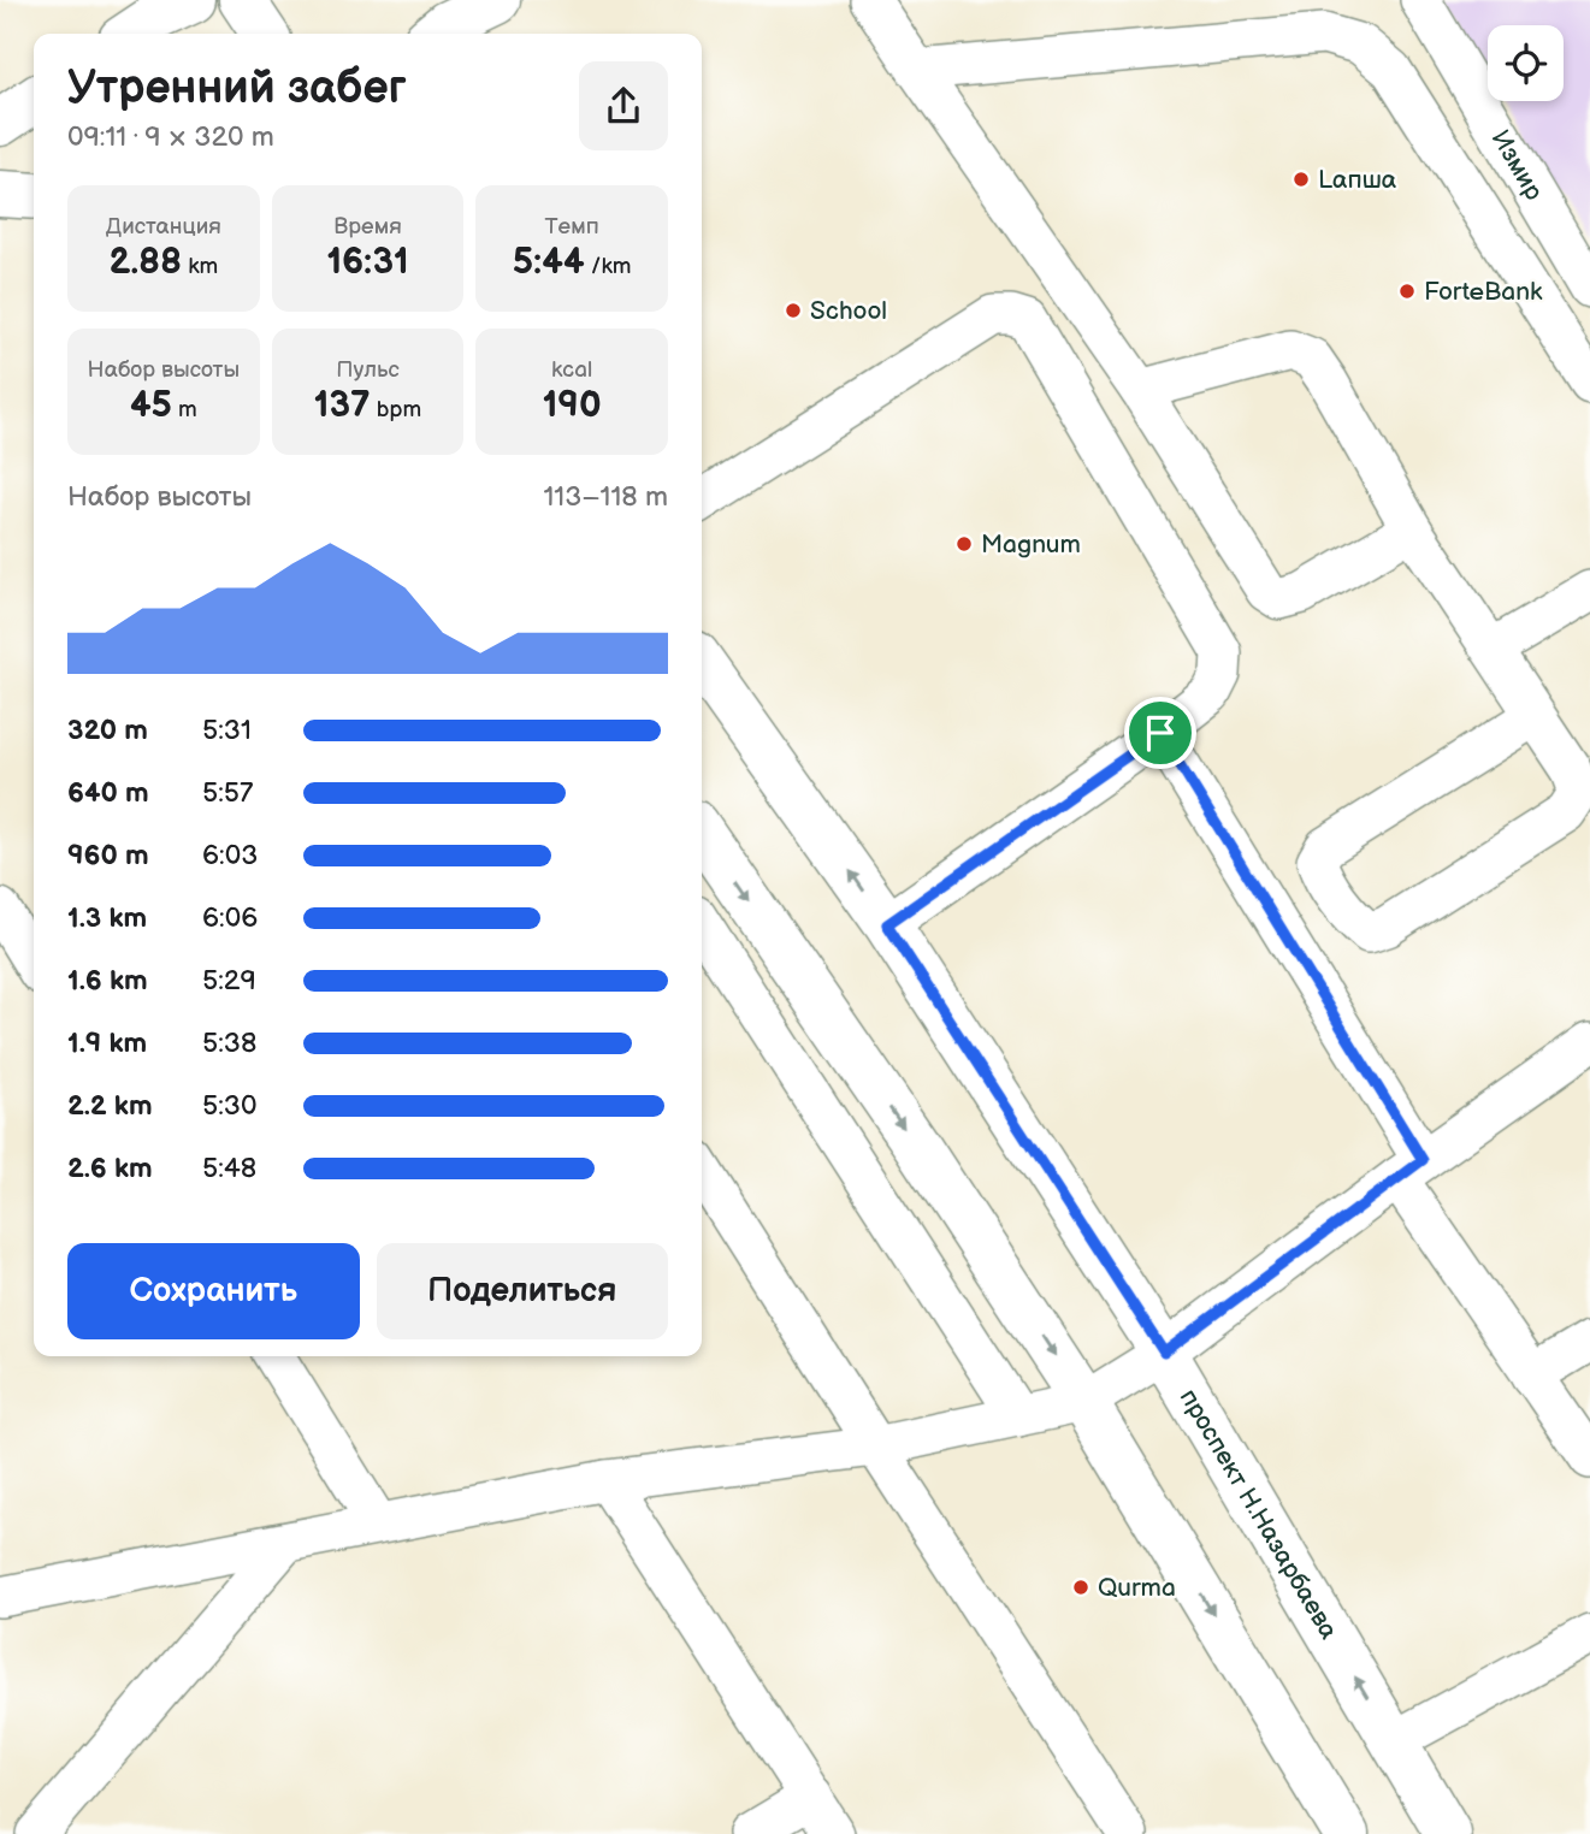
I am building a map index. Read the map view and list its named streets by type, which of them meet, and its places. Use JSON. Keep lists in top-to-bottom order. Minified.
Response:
{"streets":{"main road":["проспект Н.Назарбаева"],"street":["Измир"]},"places":["Lапша","ForteBank","School","Magnum","Qurma"],"page":{"heading":["Утренний забег","09:11 · 9 × 320 m"],"stats":[["Дистанция","2.88 km"],["Время","16:31"],["Темп","5:44 /km"],["Набор высоты","45 m"],["Пульс","137 bpm"],["kcal","190"]],"chart":["Набор высоты","113–118 m"],"list":[{"name":"320 m","note":"5:31"},{"name":"640 m","note":"5:57"},{"name":"960 m","note":"6:03"},{"name":"1.3 km","note":"6:06"},{"name":"1.6 km","note":"5:29"},{"name":"1.9 km","note":"5:38"},{"name":"2.2 km","note":"5:30"},{"name":"2.6 km","note":"5:48"}],"buttons":["Сохранить","Поделиться"]}}
